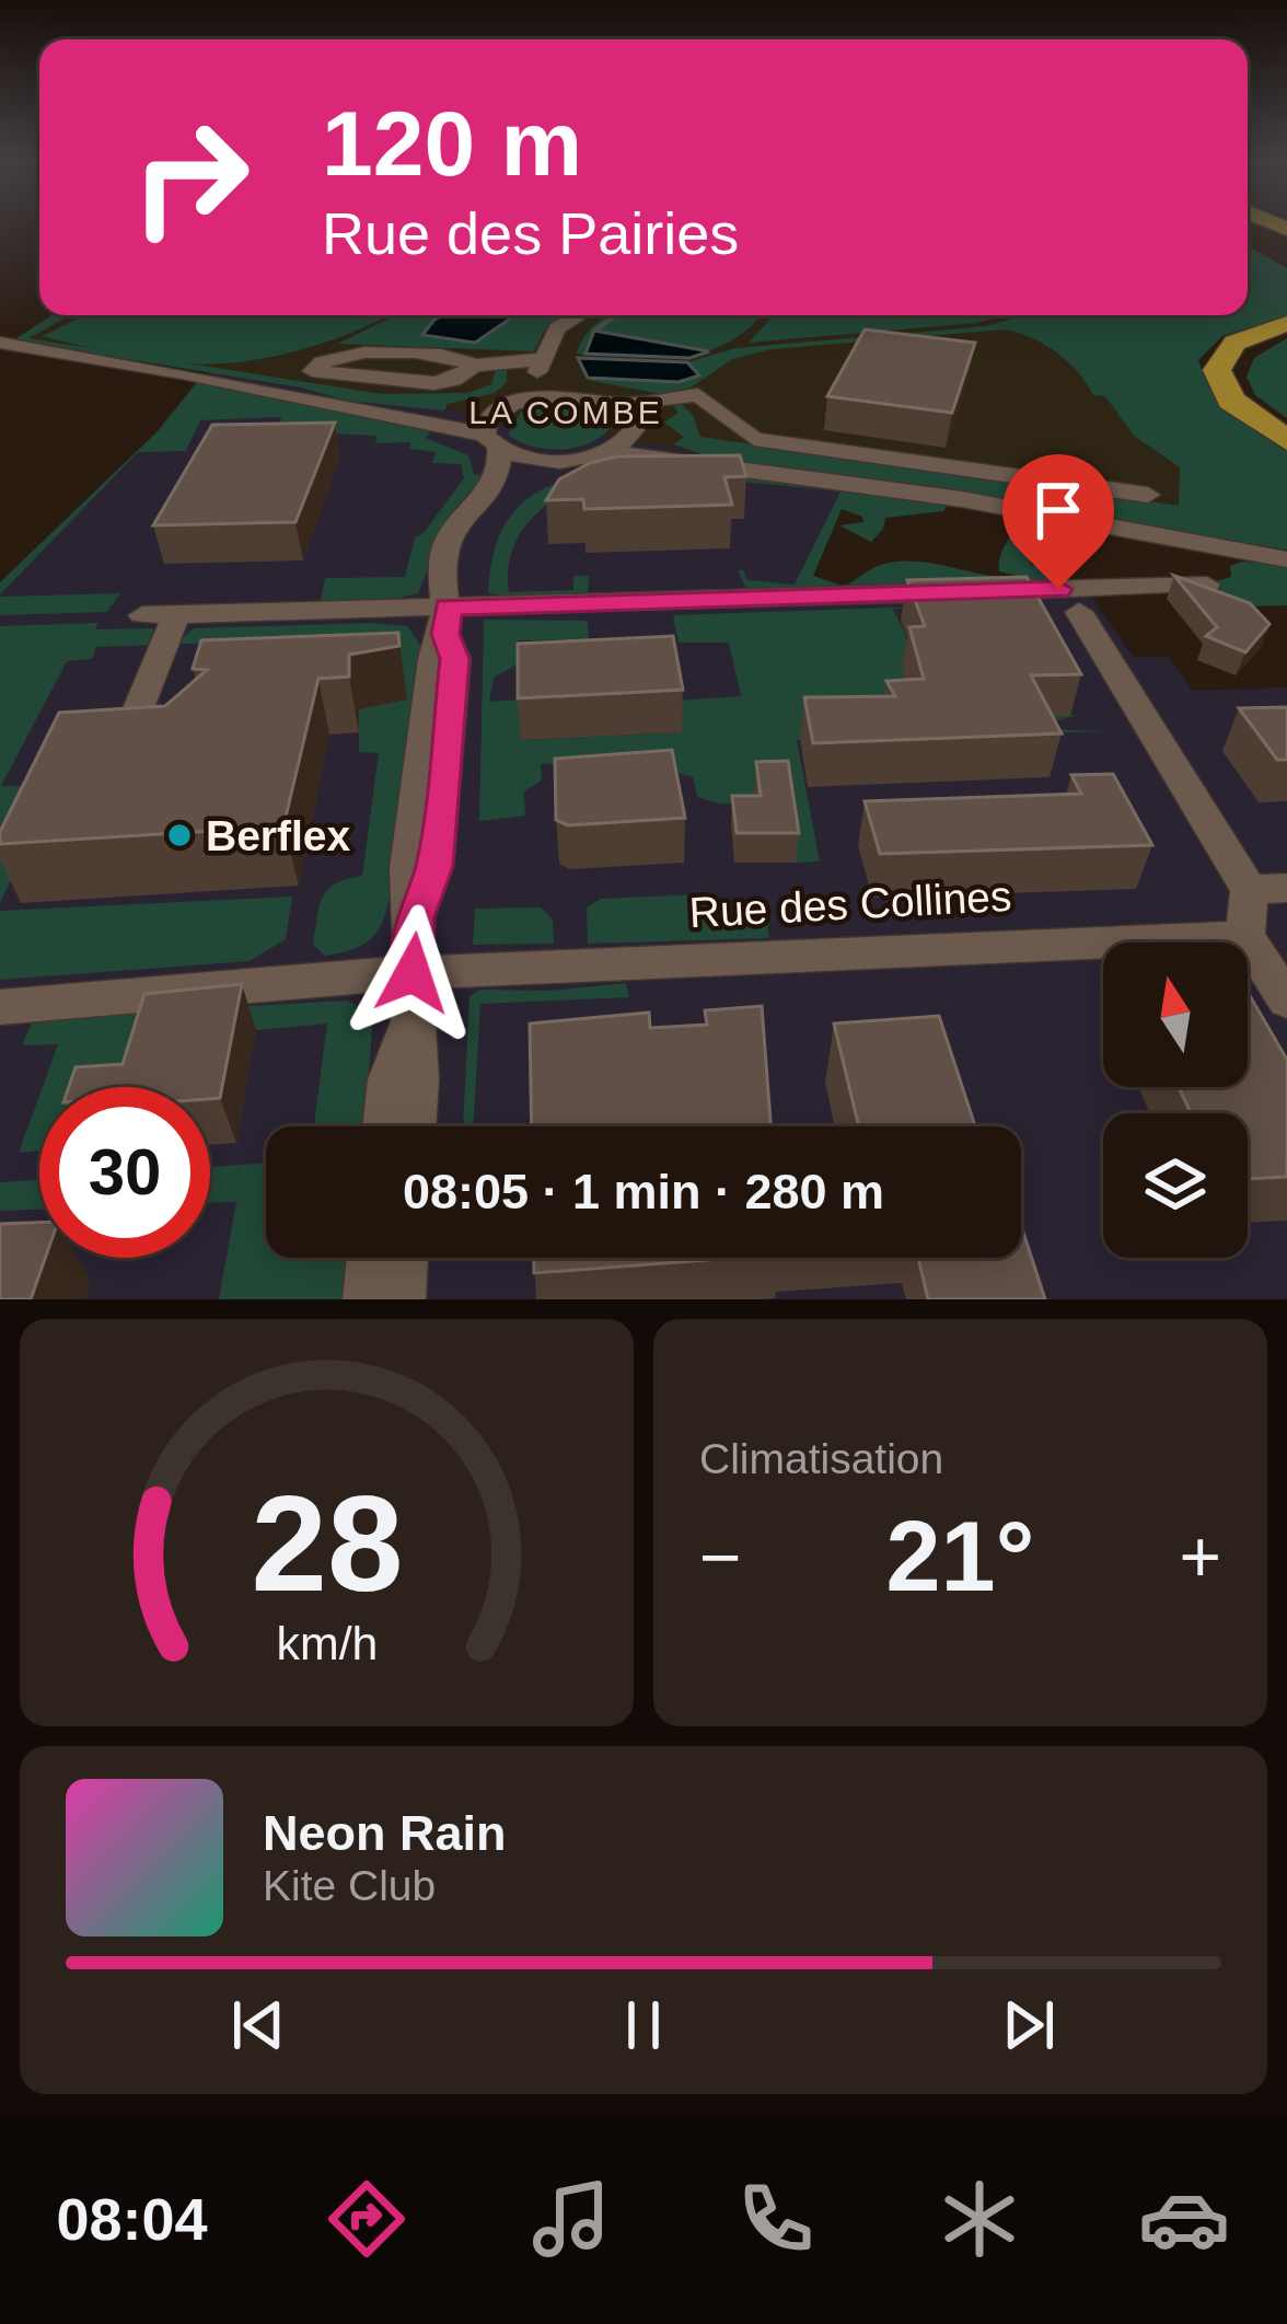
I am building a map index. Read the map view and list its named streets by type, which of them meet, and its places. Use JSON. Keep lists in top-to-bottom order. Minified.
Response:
{"streets":{"street":["Rue des Collines"]},"districts":["LA COMBE"],"places":["Berflex"],"north":"top","page":{"turn":["120 m","Rue des Pairies"],"limit":"30","trip":"08:05 · 1 min · 280 m","tile":"Climatisation","heat":["−","21°","+"],"song":["Neon Rain","Kite Club"],"tabs":"08:04","gauge":["28","km/h"]}}
